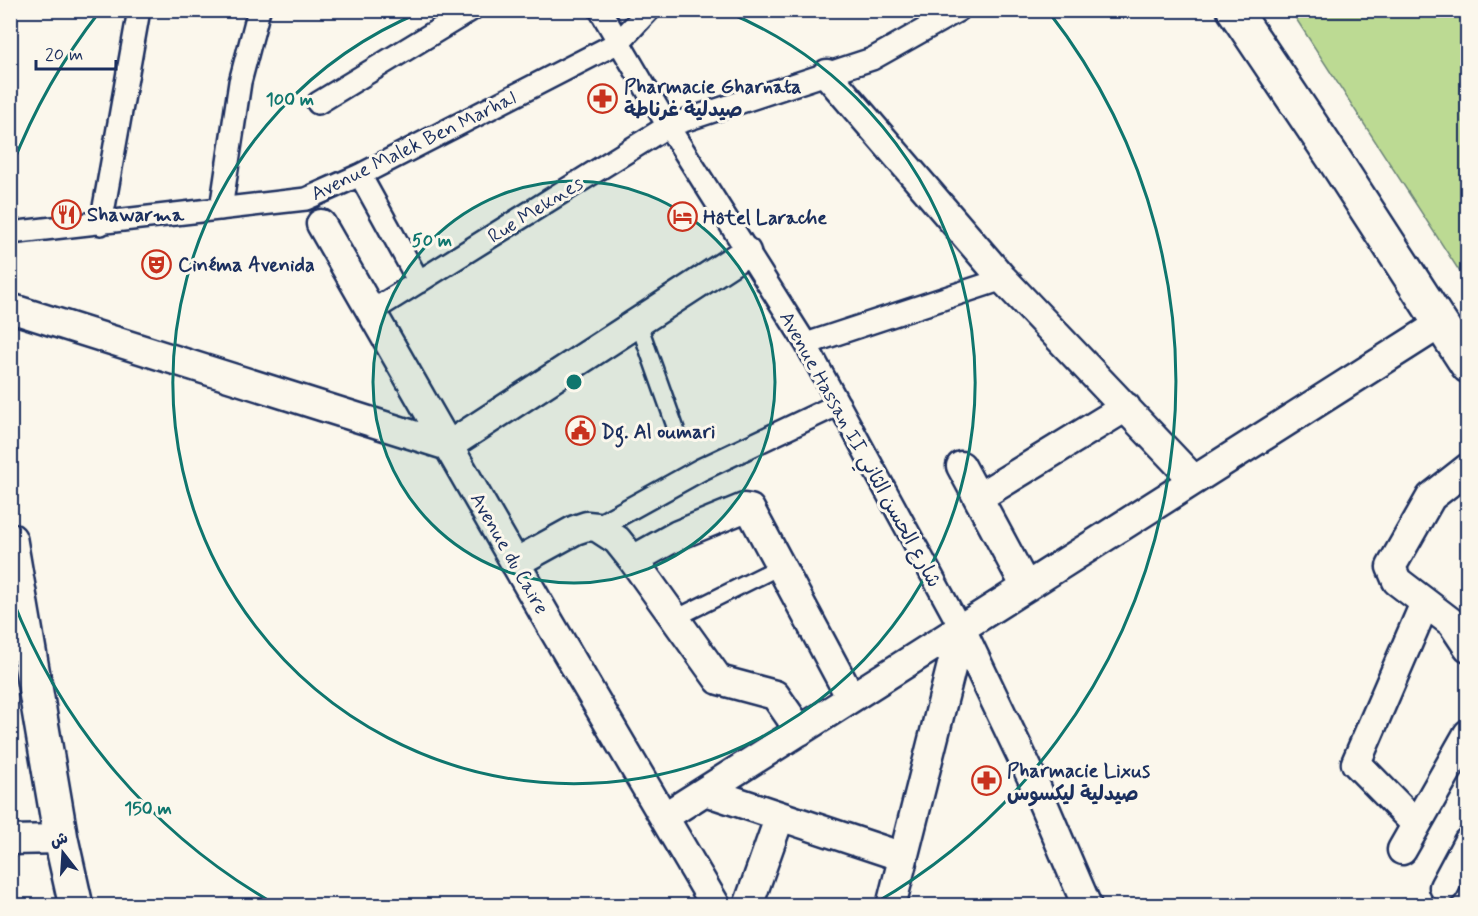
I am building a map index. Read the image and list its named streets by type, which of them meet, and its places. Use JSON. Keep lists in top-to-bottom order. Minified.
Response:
{"streets":{"street":["Avenue Malek Ben Marhal","Rue Meknes","Avenue Hassan II شارع الحسن الثاني","Avenue du Caire"]},"crossings":[["Avenue Malek Ben Marhal","Avenue Hassan II شارع الحسن الثاني"],["Avenue Malek Ben Marhal","Avenue du Caire"],["Rue Meknes","Avenue Hassan II شارع الحسن الثاني"],["Rue Meknes","Avenue du Caire"]],"places":{"pharmacy":["Pharmacie Gharnata صيدلية غرناطة","Pharmacie Lixus صيدلية ليكسوس"],"restaurant":["Shawarma"],"hotel":["Hôtel Larache"],"theatre":["Cinéma Avenida"],"public building":["Dg. Al oumari"]},"scale_bar":"20 m","north":"top","rings":["100 m","50 m","150 m"]}
